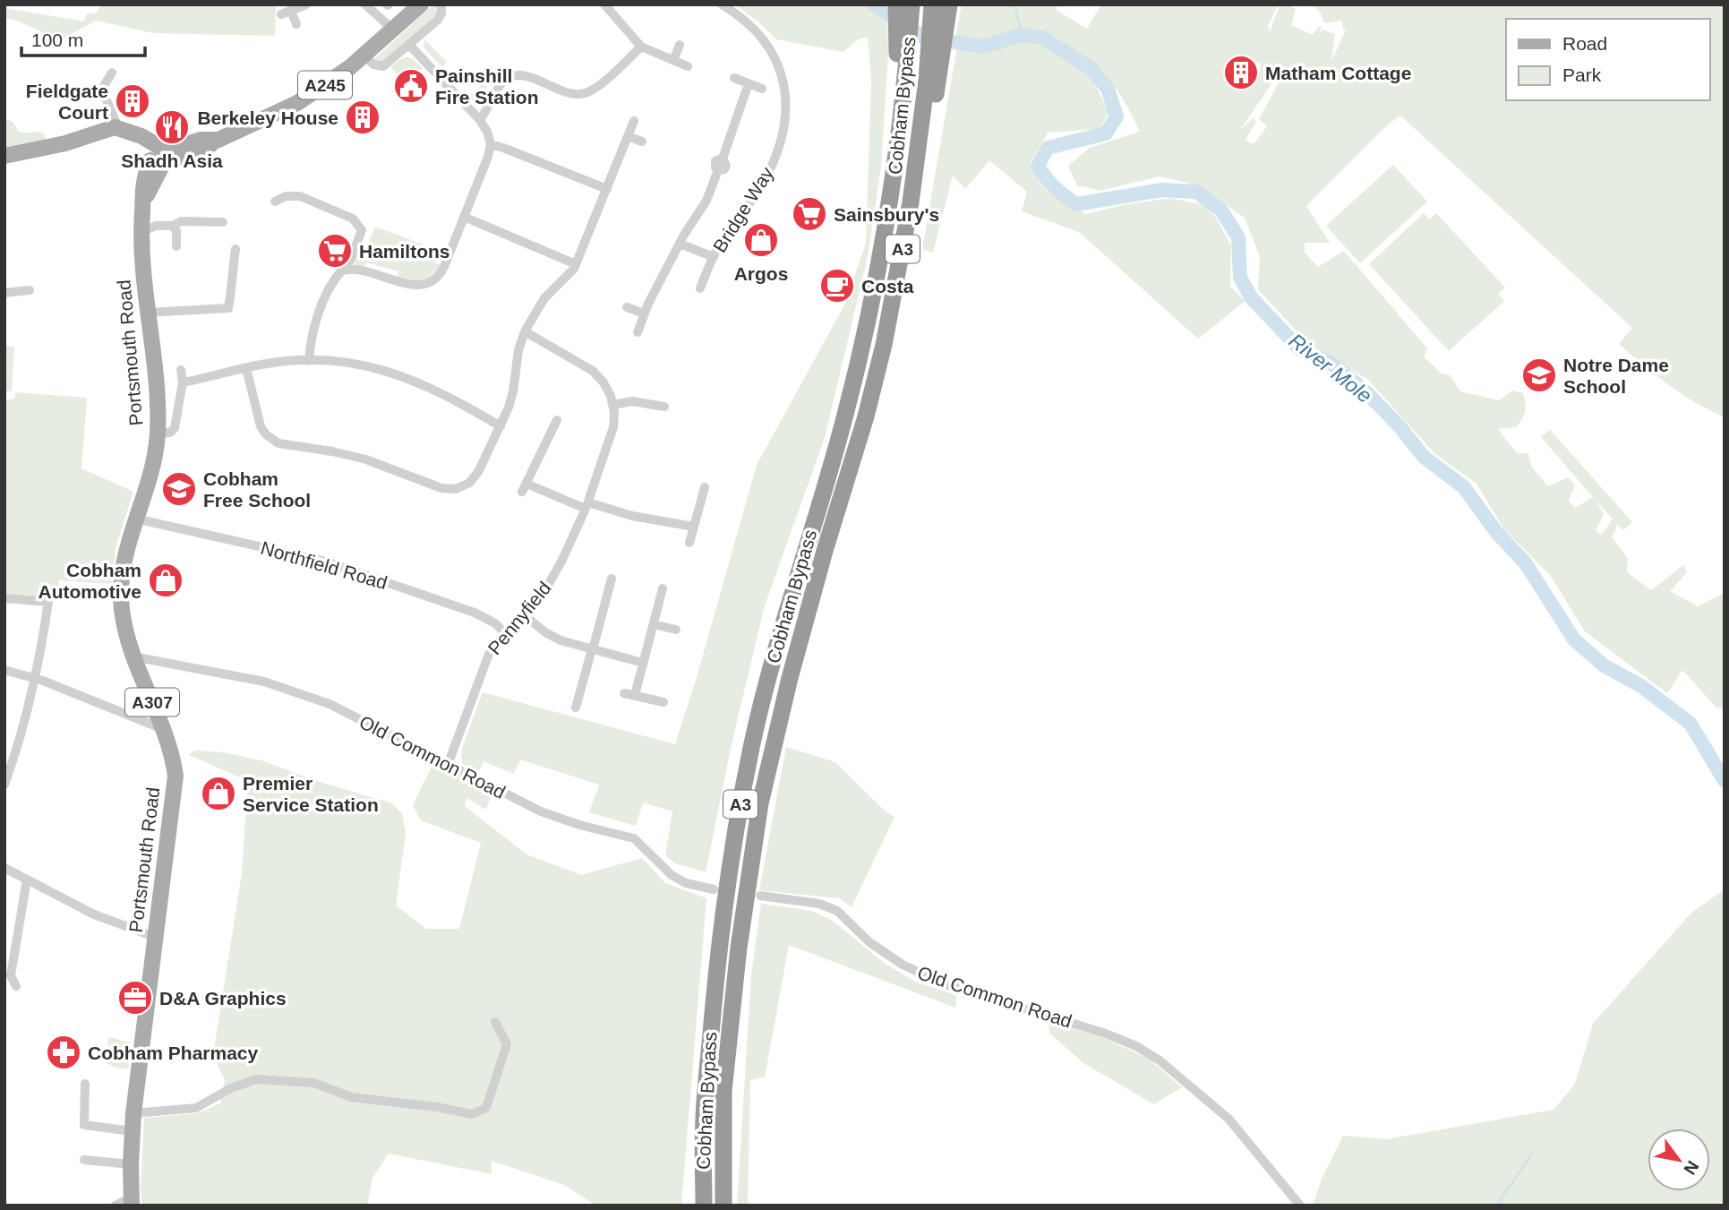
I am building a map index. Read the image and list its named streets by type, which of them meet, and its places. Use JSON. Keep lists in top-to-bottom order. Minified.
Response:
{"streets":{"highway":["Cobham Bypass","A3"],"main road":["A245","Portsmouth Road","A307"],"street":["Bridge Way","Northfield Road","Pennyfield","Old Common Road"]},"crossings":[["A245","Portsmouth Road"],["Portsmouth Road","Northfield Road"],["Portsmouth Road","Old Common Road"],["Northfield Road","Pennyfield"],["Pennyfield","Old Common Road"]],"water":["River Mole"],"places":{"building":["Matham Cottage","Fieldgate Court","Berkeley House"],"public building":["Painshill Fire Station"],"restaurant":["Shadh Asia"],"supermarket":["Sainsbury's","Hamiltons"],"shop":["Argos","Cobham Automotive","Premier Service Station"],"cafe":["Costa"],"school or university":["Notre Dame School","Cobham Free School"],"office":["D&A Graphics"],"pharmacy":["Cobham Pharmacy"]},"legend":["Road","Park"],"scale_bar":"100 m","north":"bottom right"}
